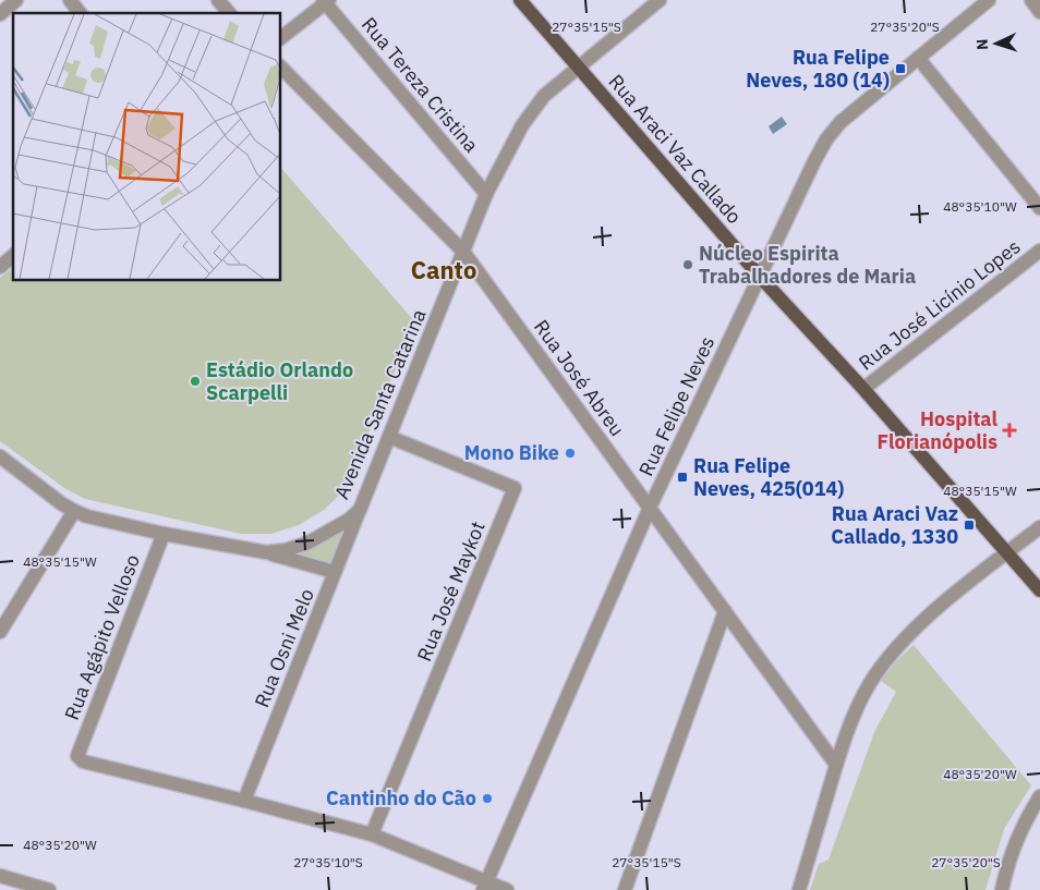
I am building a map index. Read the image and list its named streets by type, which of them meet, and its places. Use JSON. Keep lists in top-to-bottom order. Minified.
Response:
{"streets":{"main road":["Rua Araci Vaz Callado"],"street":["Rua Tereza Cristina","Rua José Licínio Lopes","Rua José Abreu","Avenida Santa Catarina","Rua Felipe Neves","Rua José Maykot","Rua Agápito Velloso","Rua Osni Melo"]},"crossings":[["Rua Tereza Cristina","Avenida Santa Catarina"],["Rua Araci Vaz Callado","Rua José Licínio Lopes"],["Rua Araci Vaz Callado","Avenida Santa Catarina"],["Rua Araci Vaz Callado","Rua Felipe Neves"],["Rua José Abreu","Avenida Santa Catarina"],["Rua José Abreu","Rua Felipe Neves"],["Avenida Santa Catarina","Rua José Maykot"],["Avenida Santa Catarina","Rua Agápito Velloso"],["Avenida Santa Catarina","Rua Osni Melo"],["Rua Agápito Velloso","Rua Osni Melo"]],"districts":["Canto"],"places":{"transit":["Rua Felipe Neves, 180 (14)","Rua Felipe Neves, 425(014)","Rua Araci Vaz Callado, 1330"],"other":["Núcleo Espirita Trabalhadores de Maria","Estádio Orlando Scarpelli","Mono Bike","Cantinho do Cão"],"health":["Hospital Florianópolis"]},"north":"left","coordinates":["27°35'15\"S","27°35'20\"S","48°35'10\"W","48°35'15\"W","48°35'20\"W","27°35'10\"S"]}
